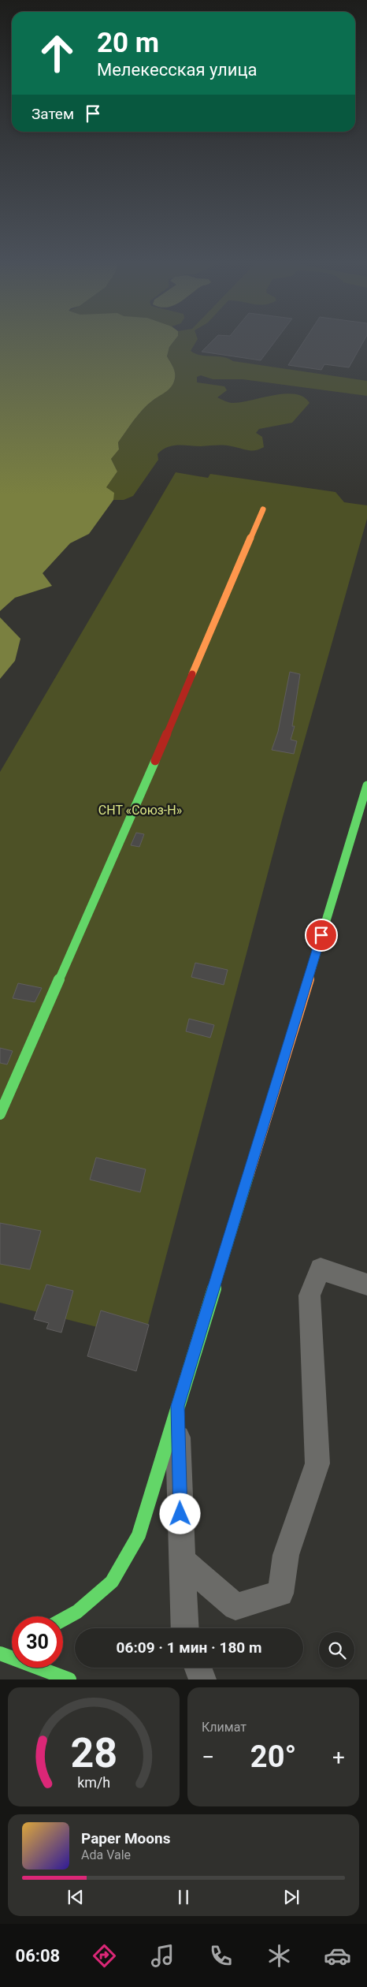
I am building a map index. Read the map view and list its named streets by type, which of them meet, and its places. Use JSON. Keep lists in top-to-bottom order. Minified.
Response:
{"parks":["СНТ «Союз-Н»"],"page":{"turn":["20 m","Мелекесская улица"],"then":"Затем","limit":"30","trip":"06:09 · 1 мин · 180 m","tile":"Климат","heat":["−","20°","+"],"song":["Paper Moons","Ada Vale"],"tabs":"06:08","gauge":["28","km/h"]}}
